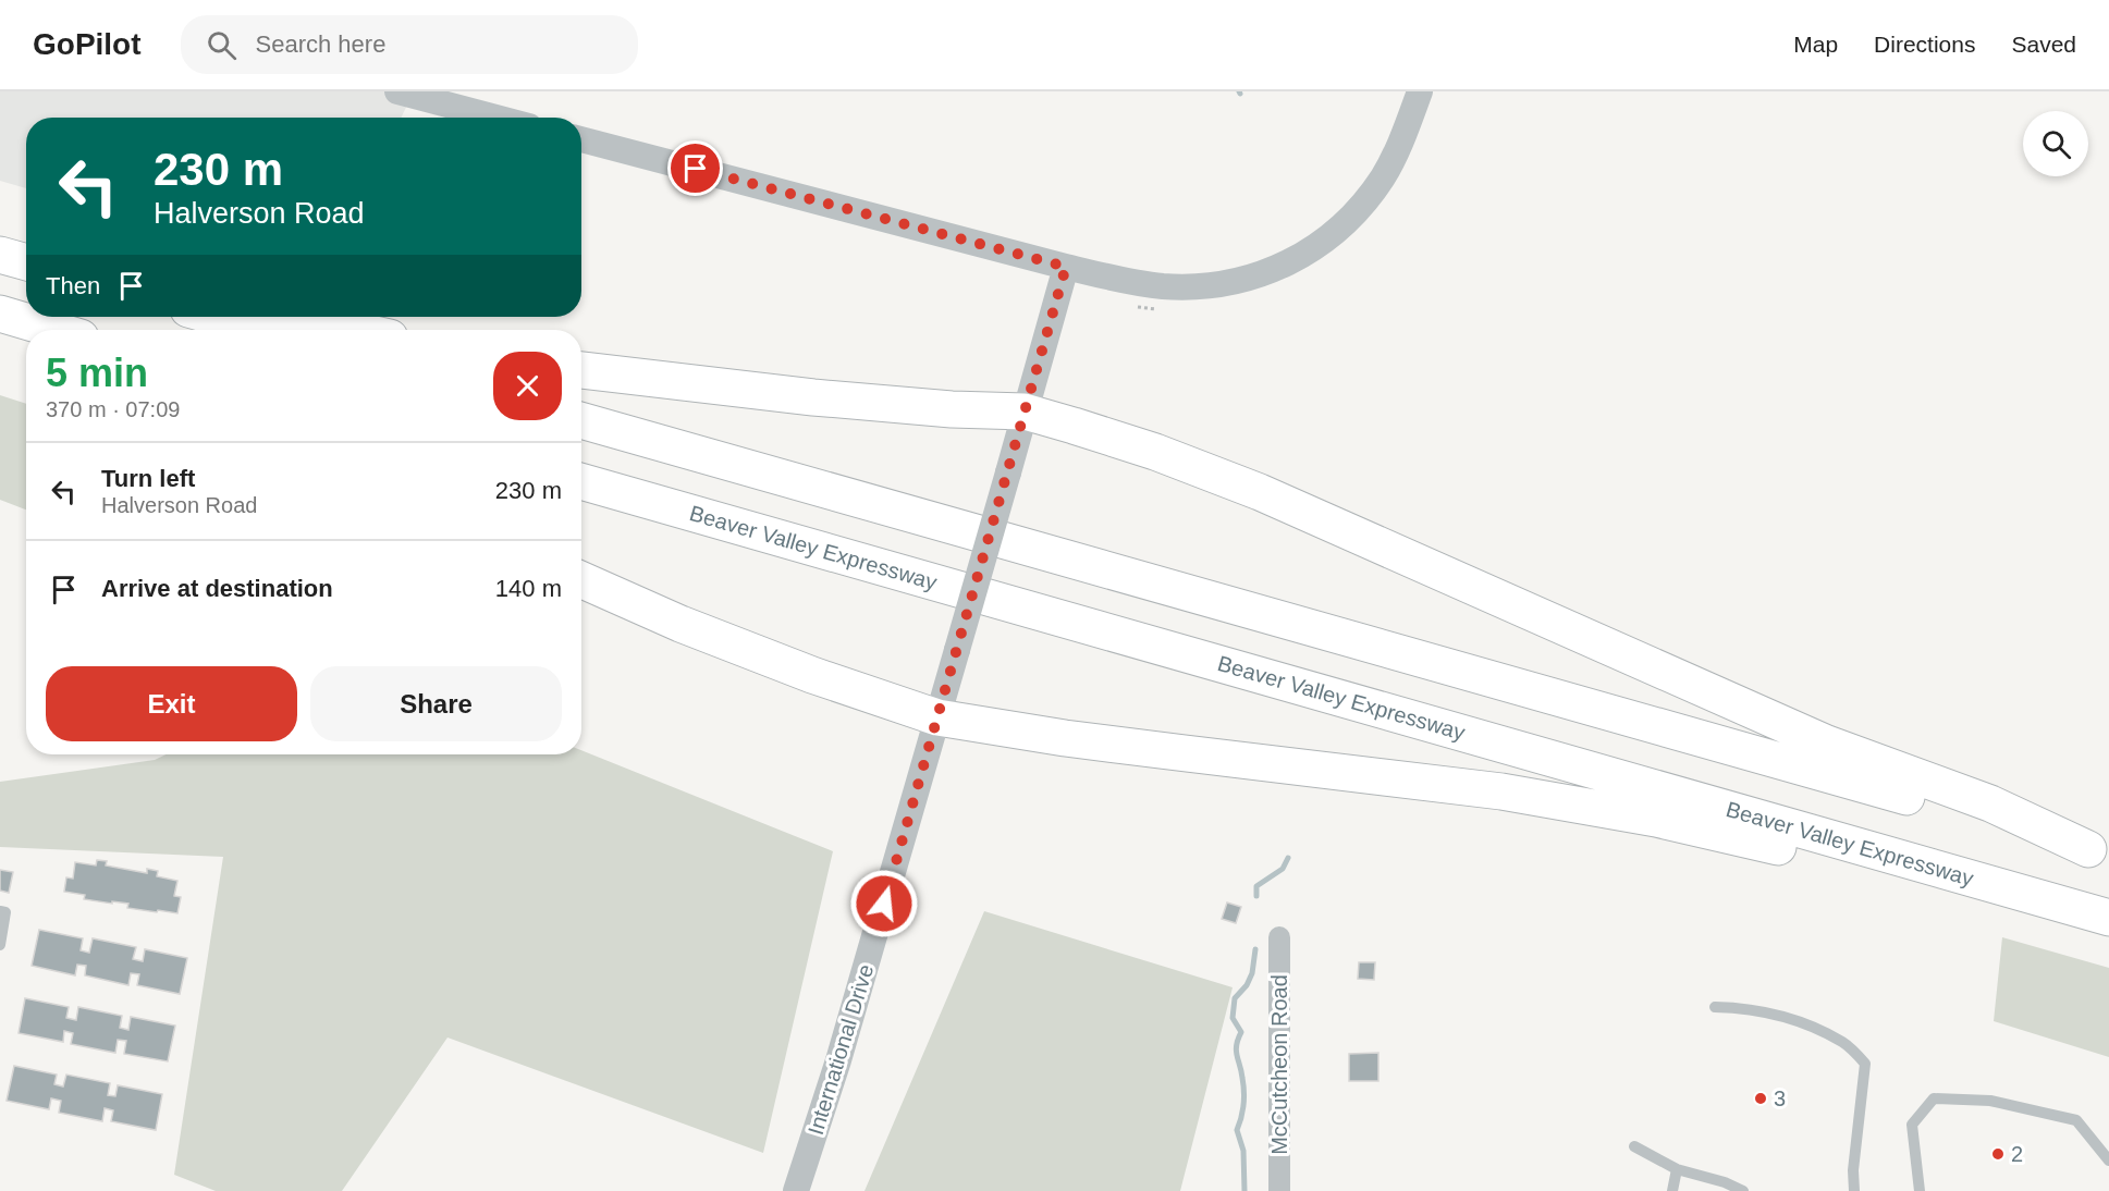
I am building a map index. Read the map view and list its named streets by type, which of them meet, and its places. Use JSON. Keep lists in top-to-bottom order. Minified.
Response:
{"streets":{"highway":["Beaver Valley Expressway"],"street":["International Drive","McCutcheon Road"]},"places":["3","2"],"page":{"header":"GoPilot","search":"Search here","nav":["Map","Directions","Saved"],"turn":["230 m","Halverson Road"],"then":"Then","heading":["5 min","370 m · 07:09"],"list":[{"name":"Turn left","note":"Halverson Road","value":"230 m"},{"name":"Arrive at destination","value":"140 m"}],"buttons":["Exit","Share"]}}
